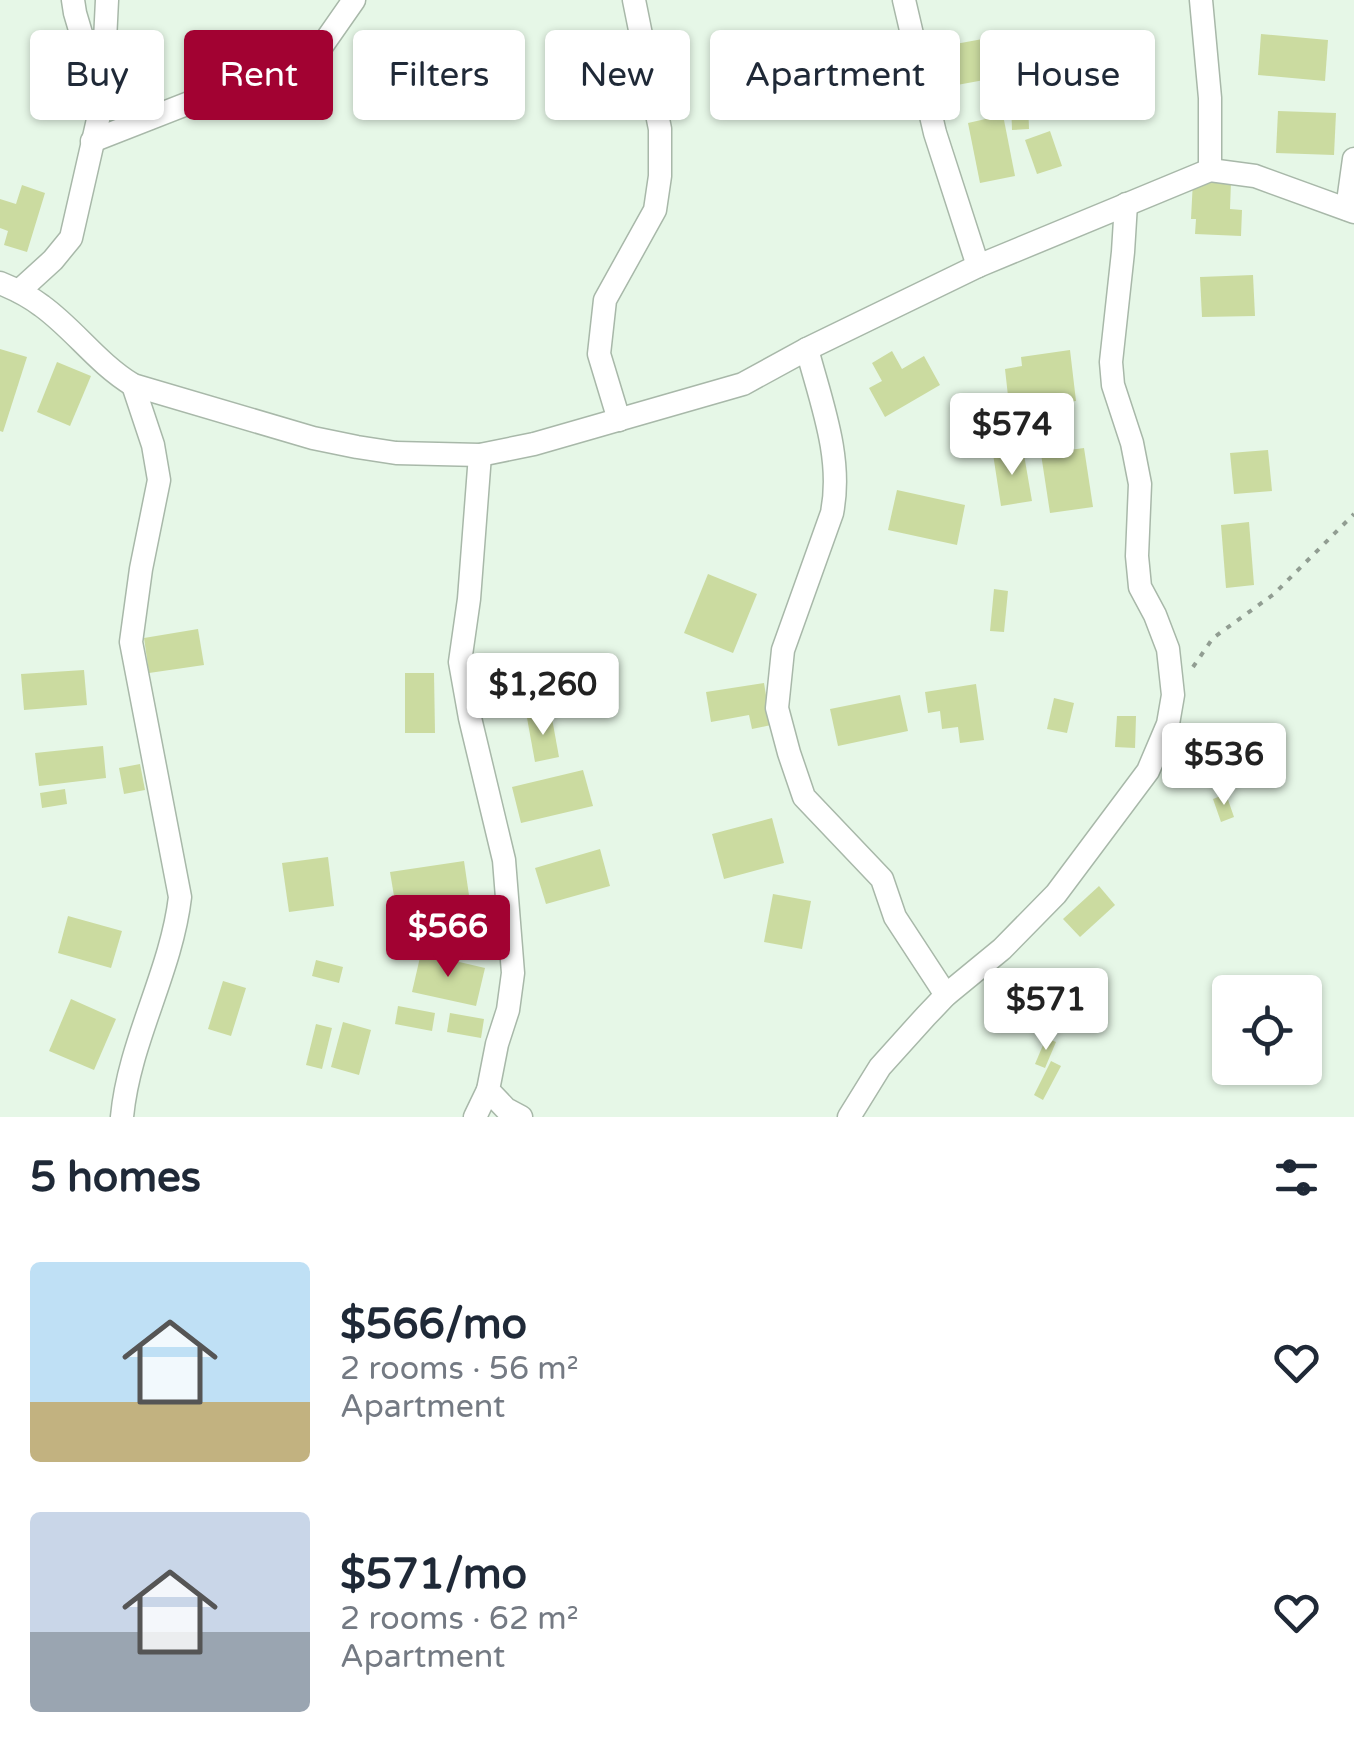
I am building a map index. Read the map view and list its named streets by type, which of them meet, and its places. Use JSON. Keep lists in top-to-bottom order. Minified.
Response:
{"page":{"chip":["Buy","Rent","Filters","New","Apartment","House"],"price":["$574","$1,260","$536","$566","$571"],"heading":"5 homes","list":[{"name":"$566/mo","note":"2 rooms · 56 m² · Apartment"},{"name":"$571/mo","note":"2 rooms · 62 m² · Apartment"}]}}
